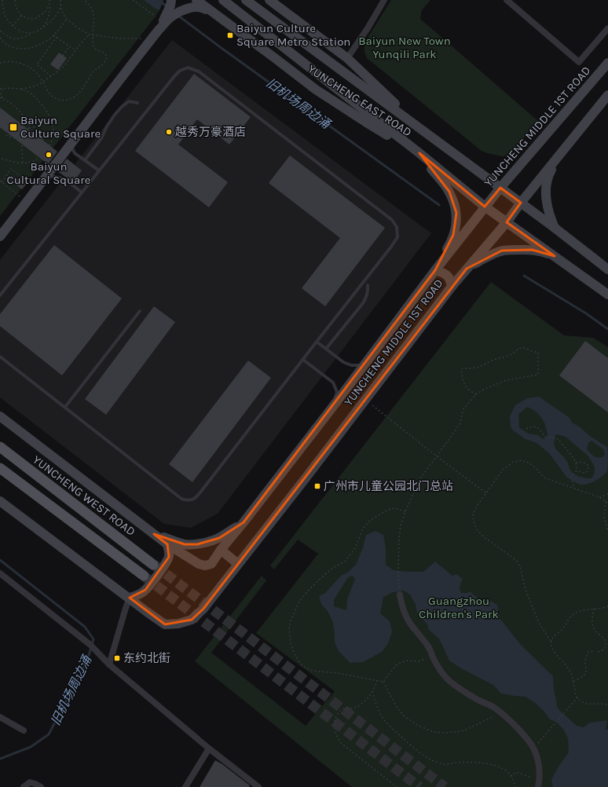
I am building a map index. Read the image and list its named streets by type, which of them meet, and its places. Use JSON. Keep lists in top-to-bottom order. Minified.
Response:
{"streets":{"main road":["YUNCHENG EAST ROAD","YUNCHENG MIDDLE 1ST ROAD","YUNCHENG WEST ROAD"]},"crossings":[["YUNCHENG EAST ROAD","YUNCHENG MIDDLE 1ST ROAD"]],"water":["旧机场周边涌"],"parks":["Baiyun New Town Yunqili Park","Guangzhou Children's Park"],"places":{"transit":["Baiyun Culture Square Metro Station","Baiyun Culture Square","广州市儿童公园北门总站","东约北街"],"other":["越秀万豪酒店","Baiyun Cultural Square"]}}
